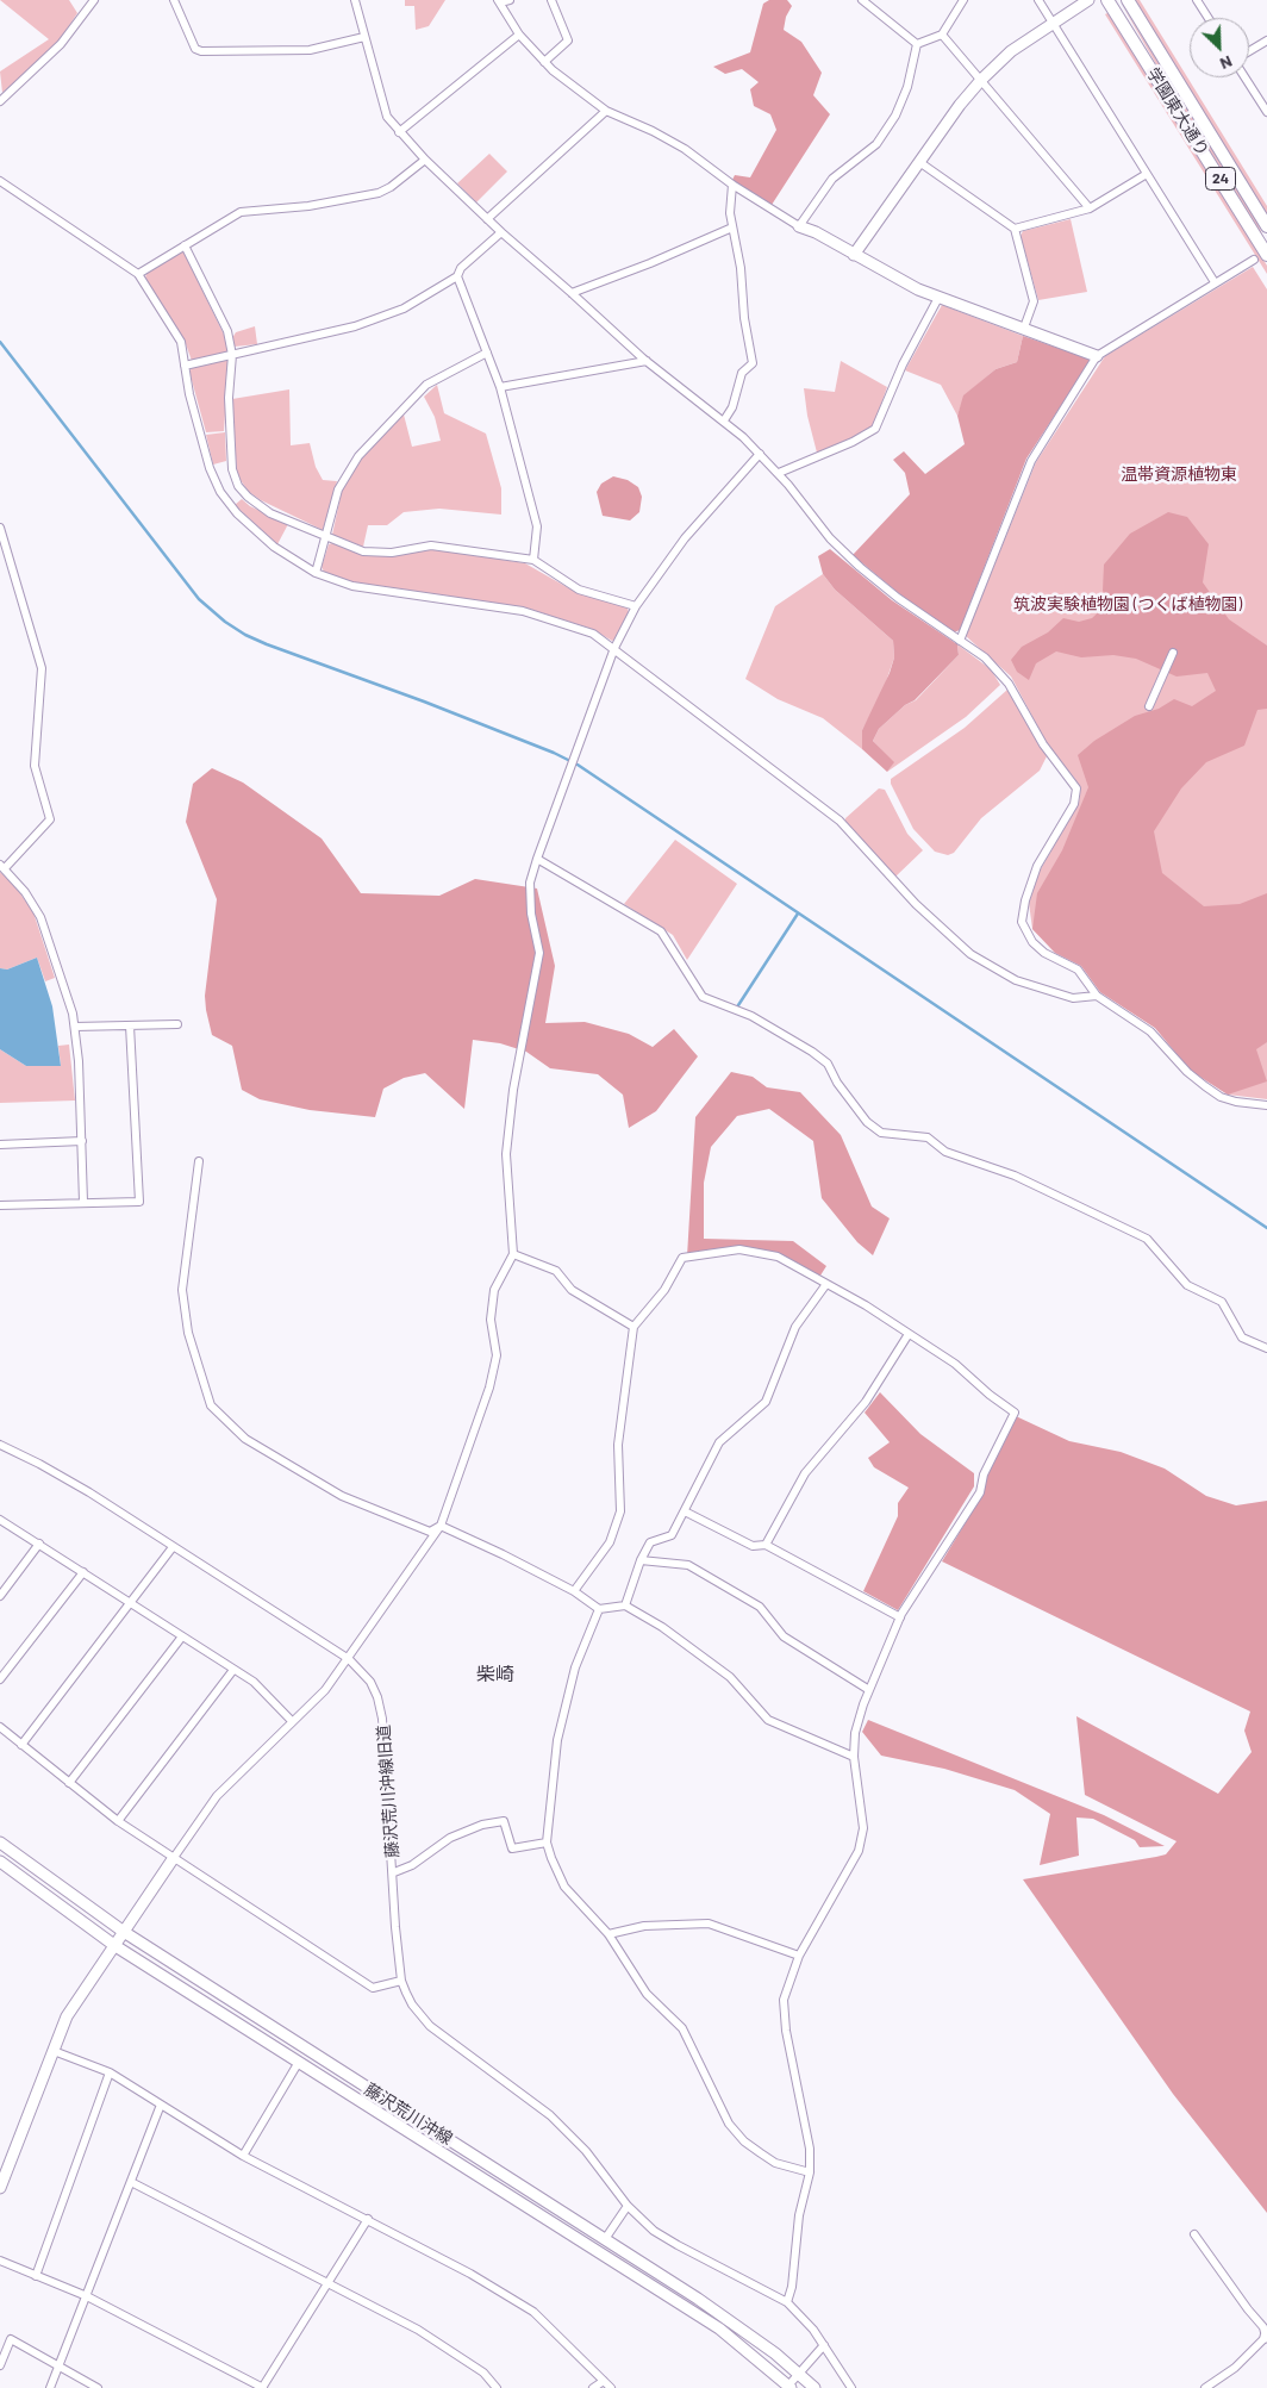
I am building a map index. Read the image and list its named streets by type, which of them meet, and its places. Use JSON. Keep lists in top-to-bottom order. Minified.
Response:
{"streets":{"main road":["学園東大通り","24","藤沢荒川沖線"],"street":["藤沢荒川沖線旧道"]},"districts":["柴崎"],"parks":["温帯資源植物東","筑波実験植物園 (つくば植物園)"],"north":"bottom right"}
